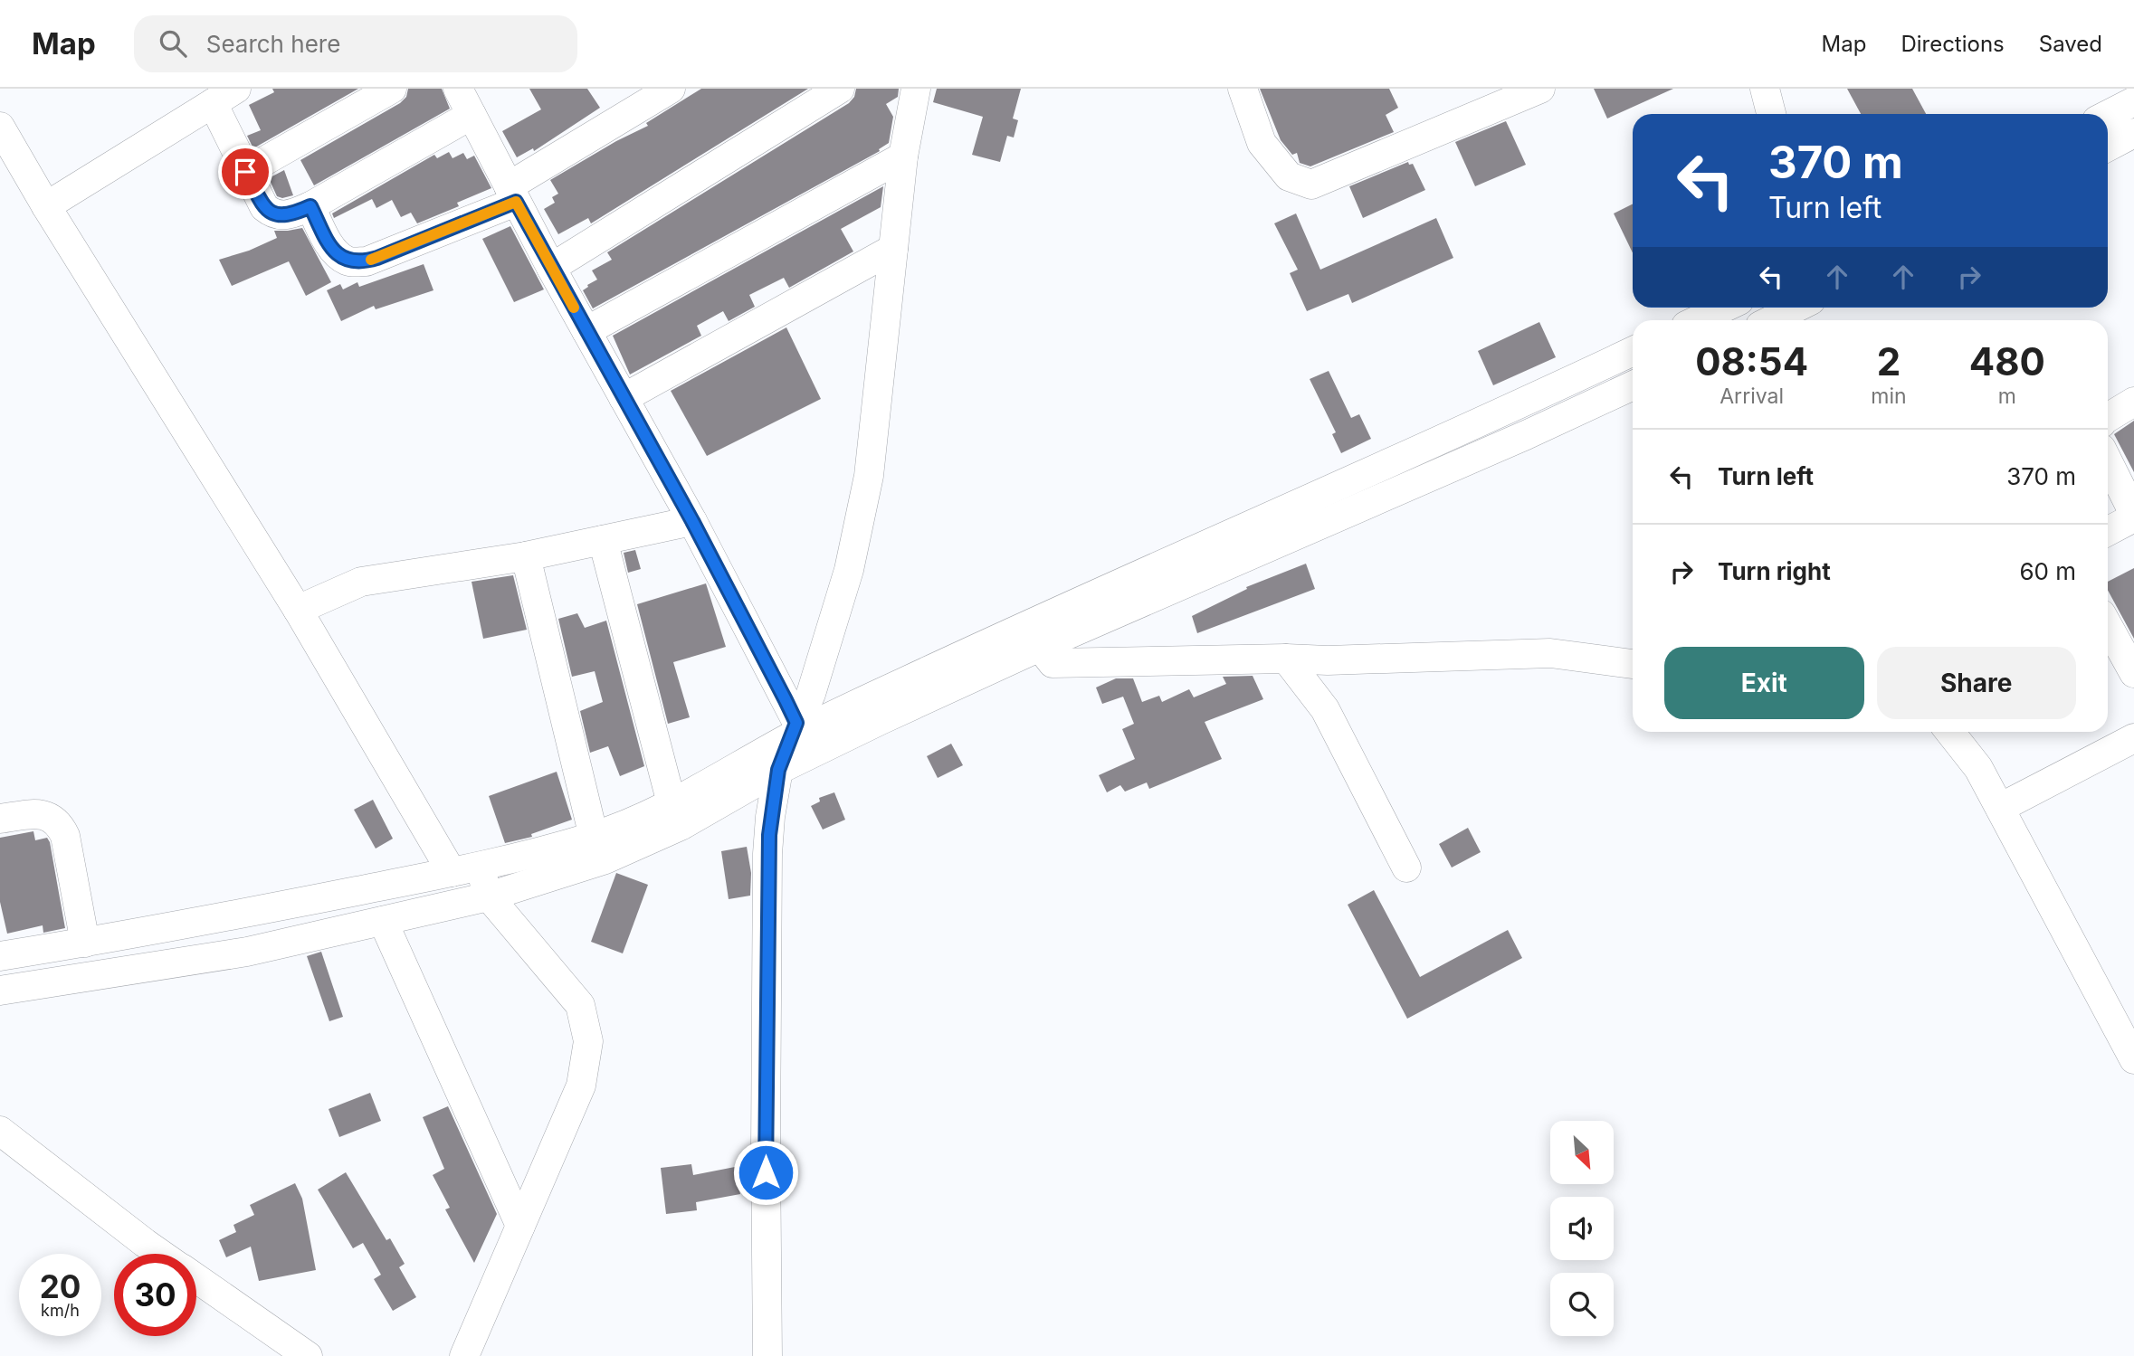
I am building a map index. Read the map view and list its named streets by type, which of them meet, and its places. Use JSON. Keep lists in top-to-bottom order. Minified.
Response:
{"north":"bottom right","page":{"header":"Map","search":"Search here","nav":["Map","Directions","Saved"],"turn":["370 m","Turn left"],"eta":["08:54","Arrival","2","min","480","m"],"list":[{"name":"Turn left","value":"370 m"},{"name":"Turn right","value":"60 m"}],"buttons":["Exit","Share"],"speed":"20 km/h","limit":"30"}}
